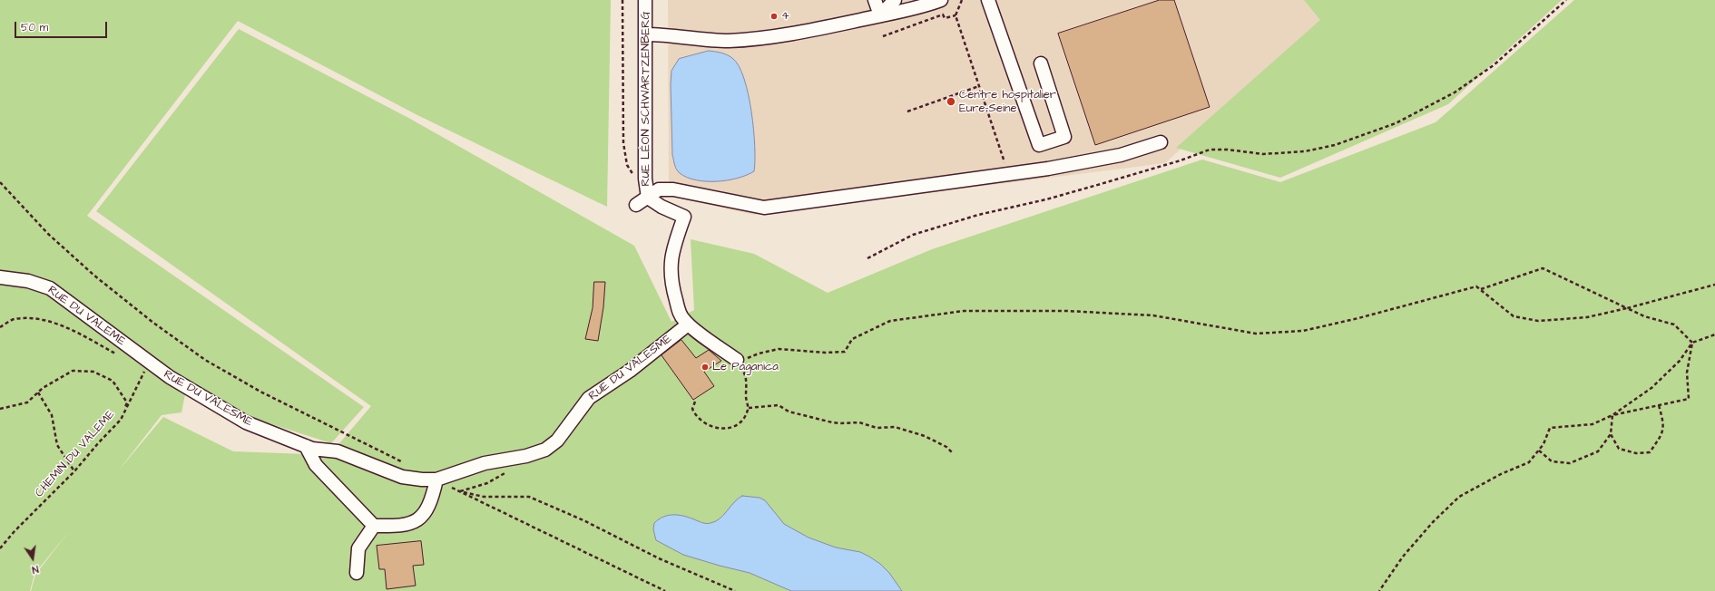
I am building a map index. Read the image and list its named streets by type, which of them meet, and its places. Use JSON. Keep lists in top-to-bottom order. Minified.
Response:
{"streets":{"street":["RUE LÉON SCHWARTZENBERG","RUE DU VALEME","RUE DU VALESME"],"path":["CHEMIN DU VALEME"]},"crossings":[["RUE DU VALEME","RUE DU VALESME"],["RUE DU VALEME","CHEMIN DU VALEME"],["RUE DU VALESME","CHEMIN DU VALEME"]],"places":["4","Centre hospitalier Eure-Seine","Le Paganica"],"scale_bar":"50 m","north":"bottom"}
